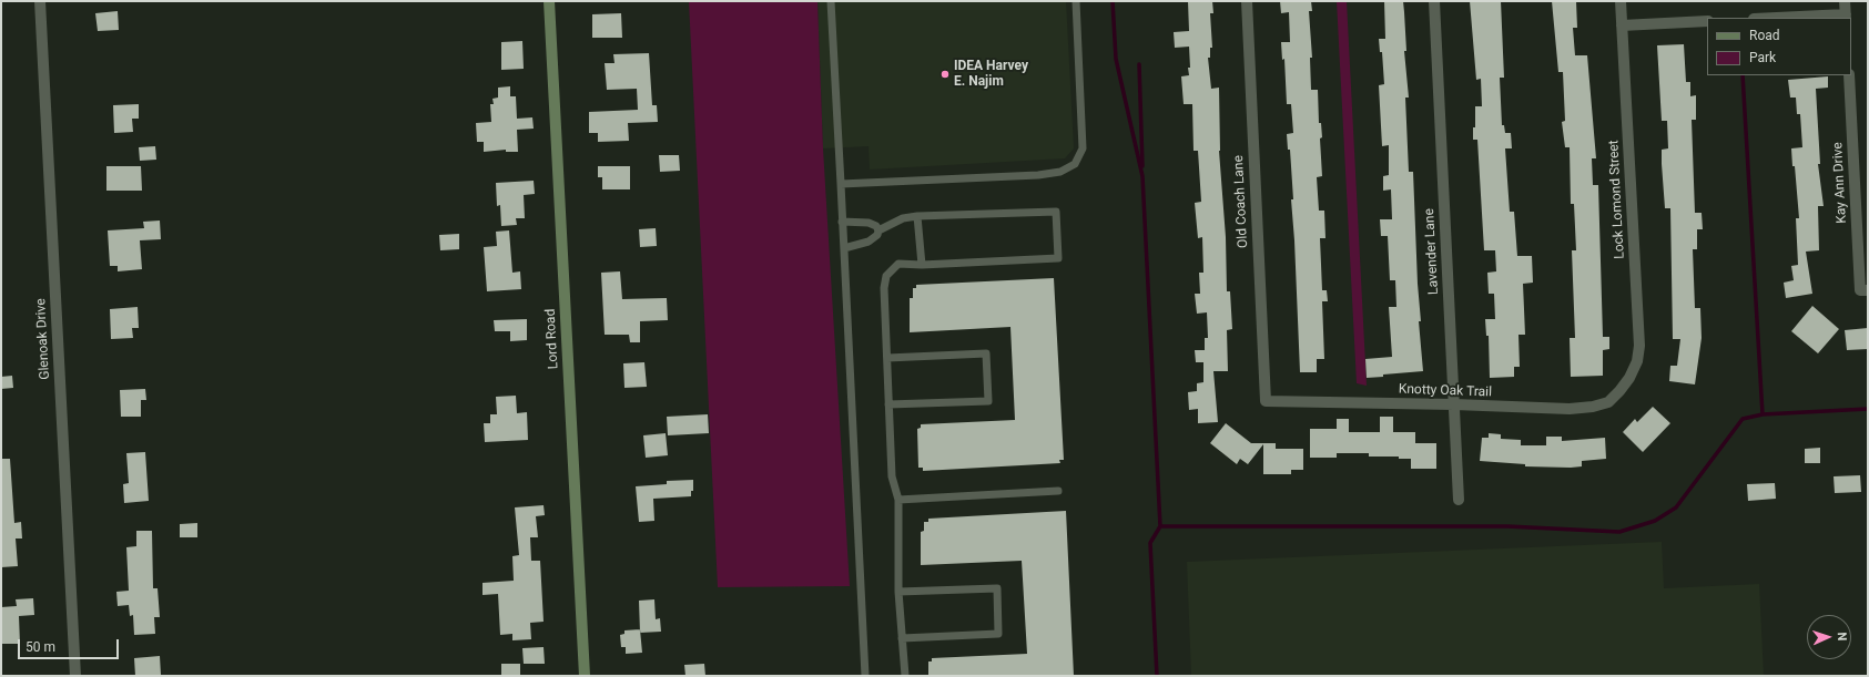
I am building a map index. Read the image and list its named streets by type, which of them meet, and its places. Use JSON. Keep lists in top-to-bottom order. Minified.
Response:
{"streets":{"street":["Kay Ann Drive","Lock Lomond Street","Old Coach Lane","Lavender Lane","Glenoak Drive","Lord Road","Knotty Oak Trail"]},"crossings":[["Lock Lomond Street","Knotty Oak Trail"],["Old Coach Lane","Knotty Oak Trail"],["Lavender Lane","Knotty Oak Trail"]],"places":["IDEA Harvey E. Najim"],"legend":["Road","Park"],"scale_bar":"50 m","north":"right"}
